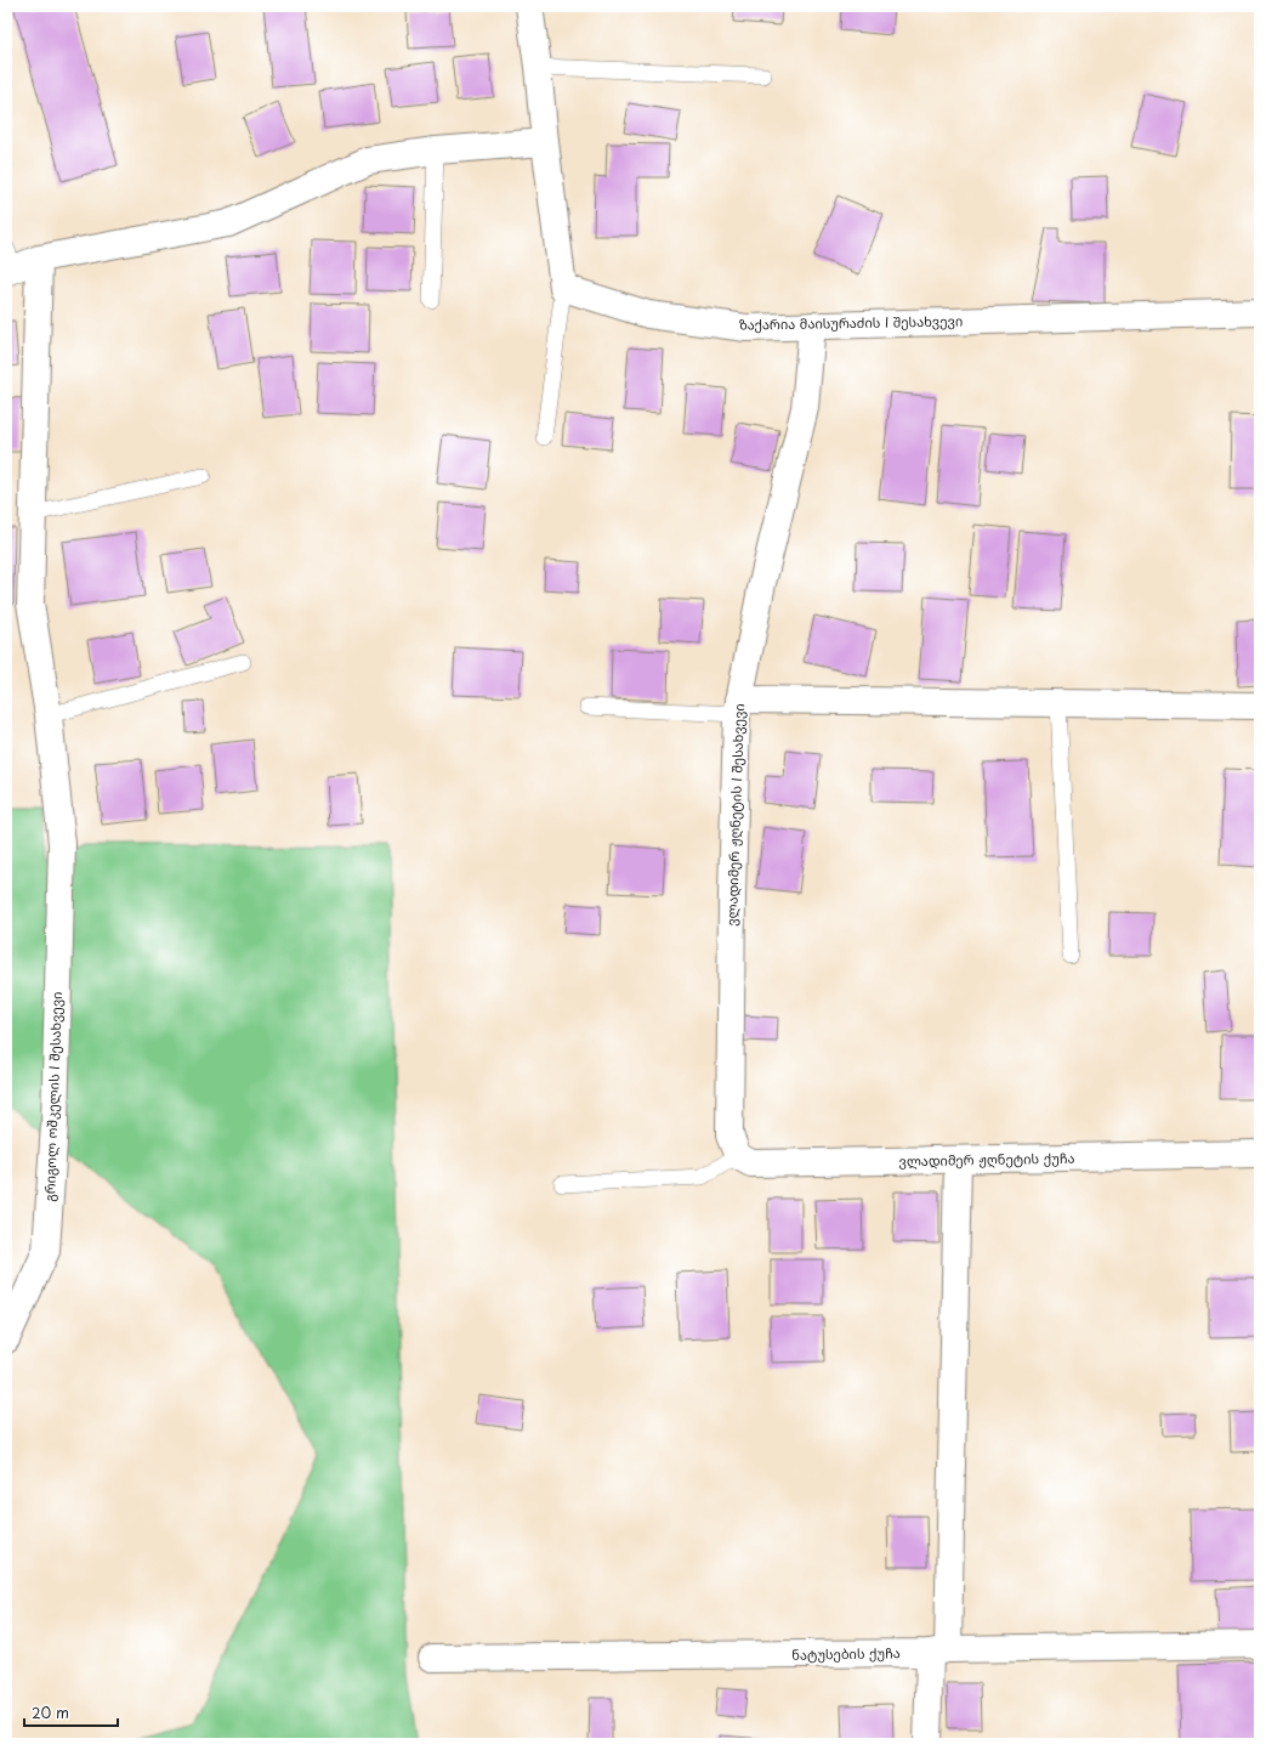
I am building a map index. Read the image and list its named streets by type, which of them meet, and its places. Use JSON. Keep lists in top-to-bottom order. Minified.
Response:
{"streets":{"street":["ზაქარია მაისურაძის I შესახვევი","ვლადიმერ ჟღნეტის I შესახვევი","გრიგოლ ოშკელის I შესახვევი","ვლადიმერ ჟღნეტის ქუჩა","ნატუსების ქუჩა"]},"crossings":[["ზაქარია მაისურაძის I შესახვევი","ვლადიმერ ჟღნეტის I შესახვევი"],["ვლადიმერ ჟღნეტის I შესახვევი","ვლადიმერ ჟღნეტის ქუჩა"]],"scale_bar":"20 m"}
